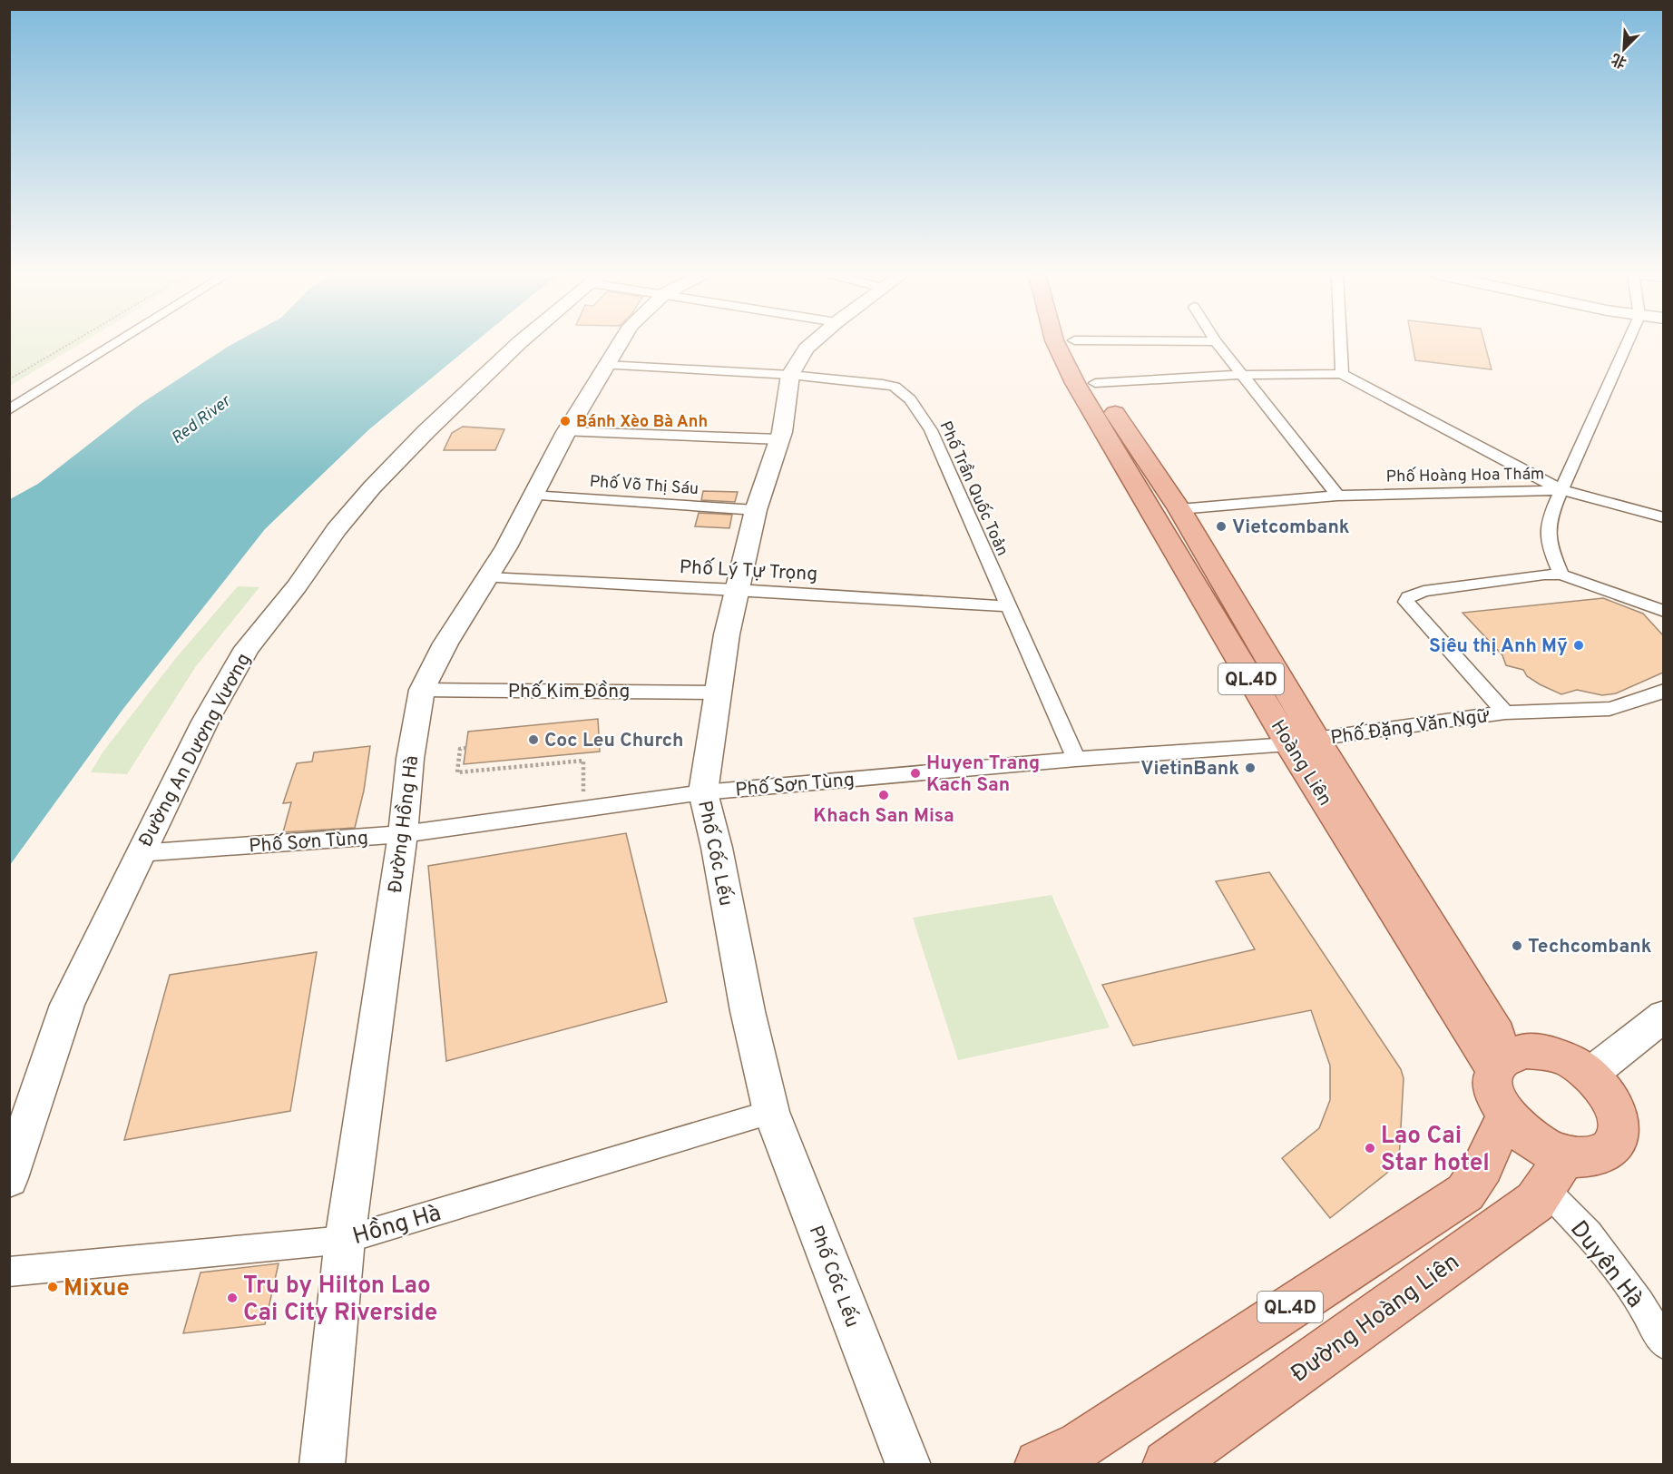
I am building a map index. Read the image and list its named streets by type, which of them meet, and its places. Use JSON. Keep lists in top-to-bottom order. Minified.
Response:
{"streets":{"main road":["QL.4D","Hoàng Liên","Đường Hoàng Liên"],"street":["Phố Hoàng Hoa Thám","Phố Võ Thị Sáu","Phố Trần Quốc Toản","Phố Lý Tự Trọng","Phố Kim Đồng","Phố Đặng Văn Ngữ","Đường An Dương Vương","Phố Sơn Tùng","Đường Hồng Hà","Phố Cốc Lếu","Hồng Hà","Duyên Hà"]},"crossings":[["Phố Hoàng Hoa Thám","Hoàng Liên"],["Phố Võ Thị Sáu","Đường Hồng Hà"],["Phố Võ Thị Sáu","Phố Cốc Lếu"],["Phố Trần Quốc Toản","Phố Lý Tự Trọng"],["Phố Trần Quốc Toản","Phố Sơn Tùng"],["Phố Trần Quốc Toản","Đường Hồng Hà"],["Phố Trần Quốc Toản","Phố Cốc Lếu"],["Phố Lý Tự Trọng","Đường Hồng Hà"],["Phố Lý Tự Trọng","Phố Cốc Lếu"],["QL.4D","Hoàng Liên"],["QL.4D","Duyên Hà"],["QL.4D","Đường Hoàng Liên"],["Phố Kim Đồng","Đường Hồng Hà"],["Phố Kim Đồng","Phố Cốc Lếu"],["Phố Đặng Văn Ngữ","Hoàng Liên"],["Phố Đặng Văn Ngữ","Phố Sơn Tùng"],["Đường An Dương Vương","Phố Sơn Tùng"],["Hoàng Liên","Phố Sơn Tùng"],["Hoàng Liên","Duyên Hà"],["Hoàng Liên","Đường Hoàng Liên"],["Phố Sơn Tùng","Đường Hồng Hà"],["Phố Sơn Tùng","Phố Cốc Lếu"],["Đường Hồng Hà","Hồng Hà"],["Phố Cốc Lếu","Hồng Hà"],["Duyên Hà","Đường Hoàng Liên"]],"water":["Red River"],"places":["Bánh Xèo Bà Anh","Vietcombank","Siêu thị Anh Mỹ","Coc Leu Church","VietinBank","Huyen Trang Kach San","Khach San Misa","Techcombank","Lao Cai Star hotel","Mixue","Tru by Hilton Lao Cai City Riverside"],"north":"bottom left"}
